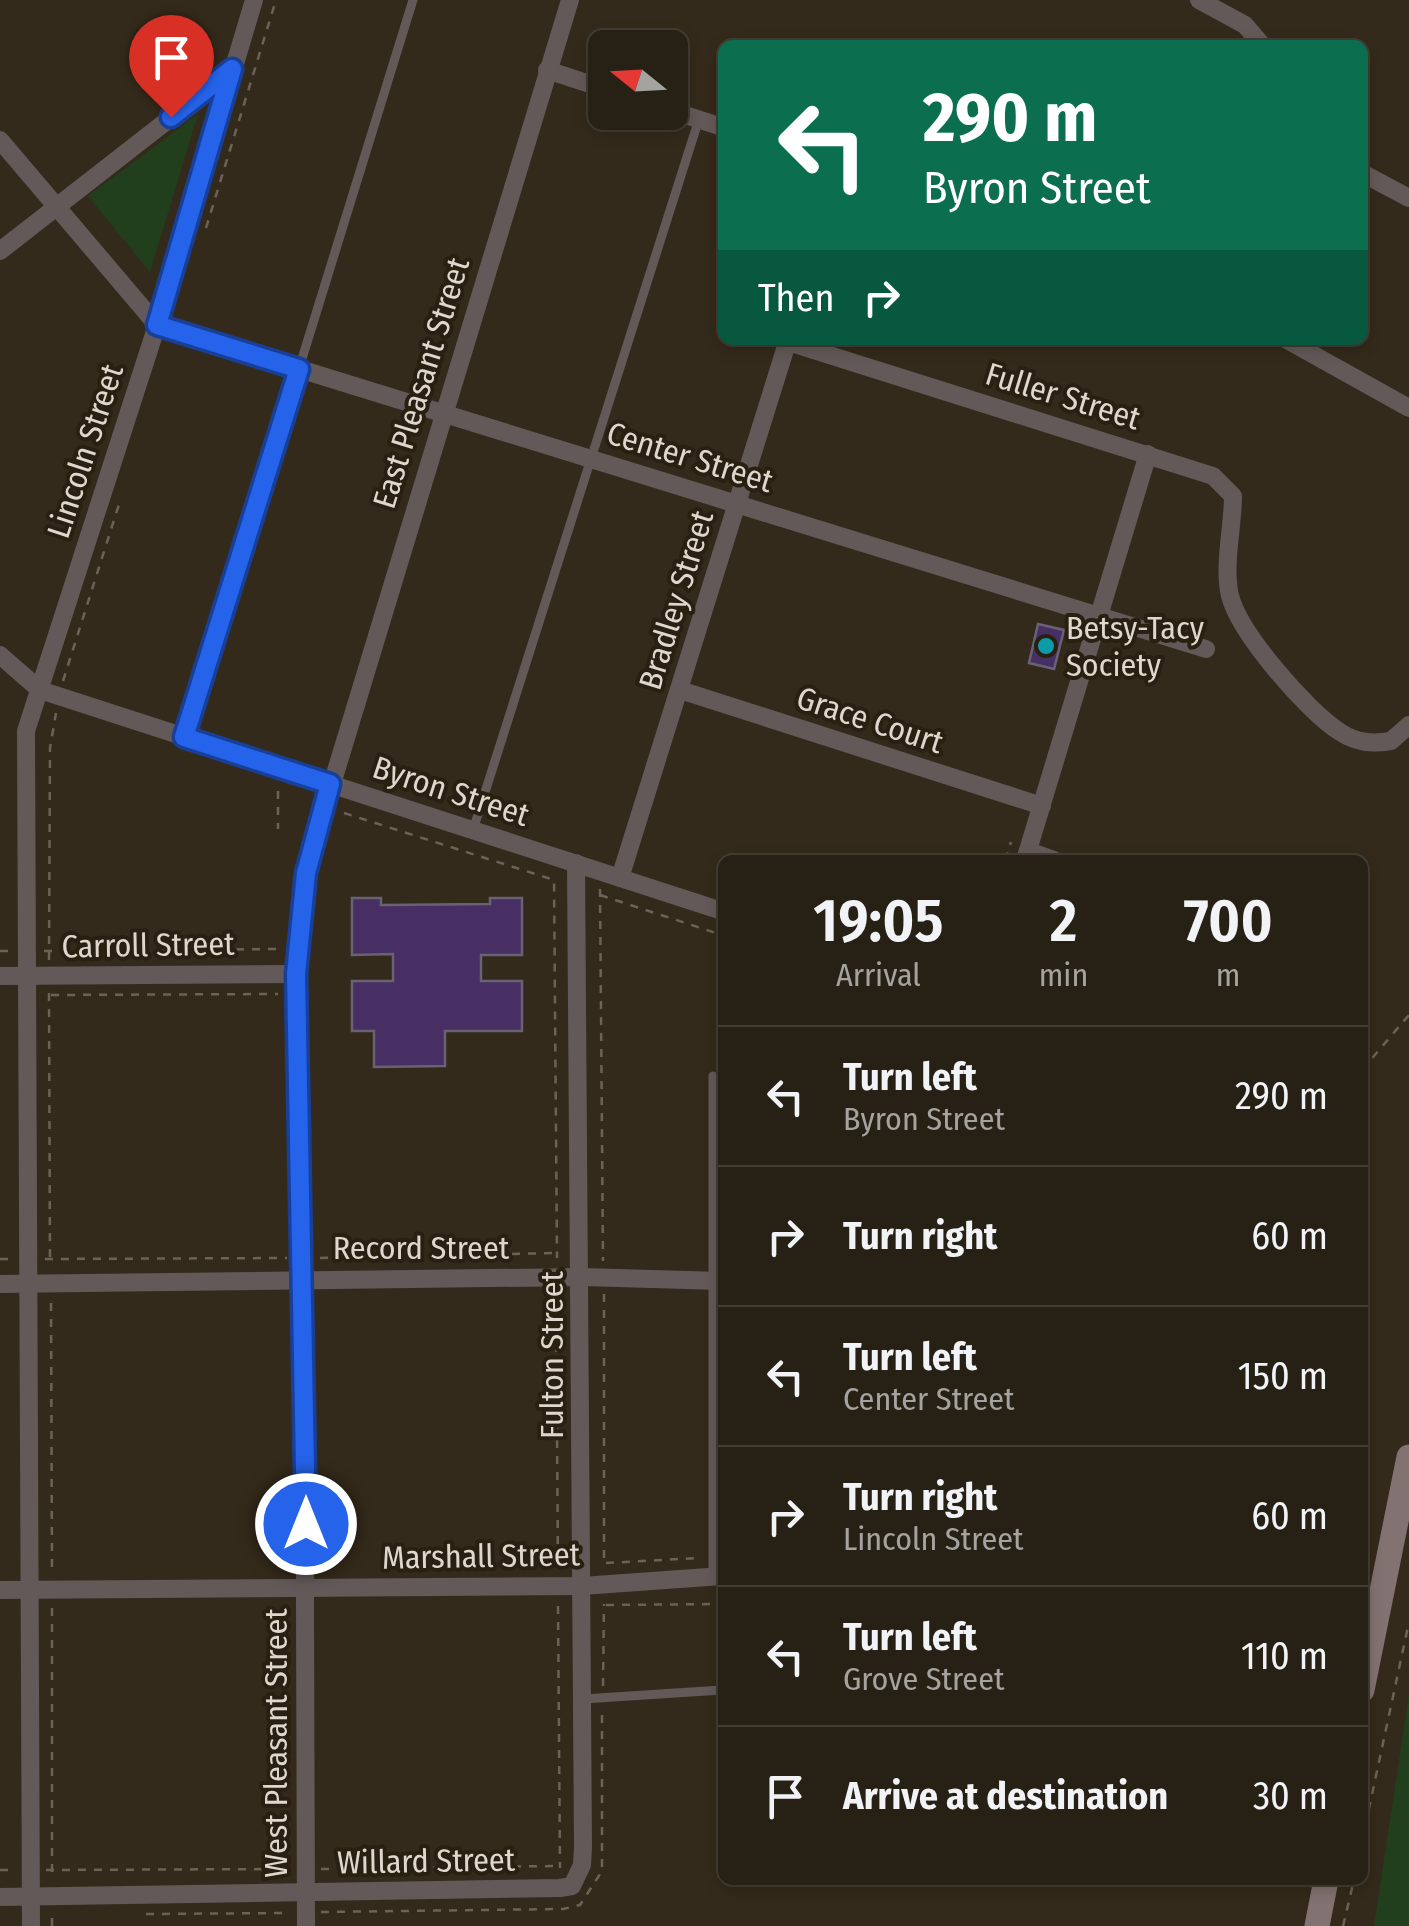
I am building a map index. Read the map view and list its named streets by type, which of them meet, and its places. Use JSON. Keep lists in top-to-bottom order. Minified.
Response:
{"streets":{"street":["East Pleasant Street","Fuller Street","Lincoln Street","Center Street","Bradley Street","Grace Court","Byron Street","Carroll Street","Record Street","Fulton Street","Marshall Street","West Pleasant Street","Willard Street"]},"crossings":[["East Pleasant Street","Center Street"],["East Pleasant Street","Byron Street"],["East Pleasant Street","West Pleasant Street"],["Lincoln Street","Center Street"],["Lincoln Street","Byron Street"],["Lincoln Street","Carroll Street"],["Lincoln Street","Record Street"],["Lincoln Street","Marshall Street"],["Lincoln Street","Willard Street"],["Center Street","Bradley Street"],["Bradley Street","Grace Court"],["Bradley Street","Byron Street"],["Byron Street","Fulton Street"],["Byron Street","West Pleasant Street"],["Carroll Street","West Pleasant Street"],["Record Street","Fulton Street"],["Record Street","West Pleasant Street"],["Fulton Street","Marshall Street"],["Fulton Street","Willard Street"],["Marshall Street","West Pleasant Street"],["West Pleasant Street","Willard Street"]],"places":["Betsy-Tacy Society"],"north":"left","page":{"turn":["290 m","Byron Street"],"then":"Then","eta":["19:05","Arrival","2","min","700","m"],"list":[{"name":"Turn left","note":"Byron Street","value":"290 m"},{"name":"Turn right","value":"60 m"},{"name":"Turn left","note":"Center Street","value":"150 m"},{"name":"Turn right","note":"Lincoln Street","value":"60 m"},{"name":"Turn left","note":"Grove Street","value":"110 m"},{"name":"Arrive at destination","value":"30 m"}]}}
